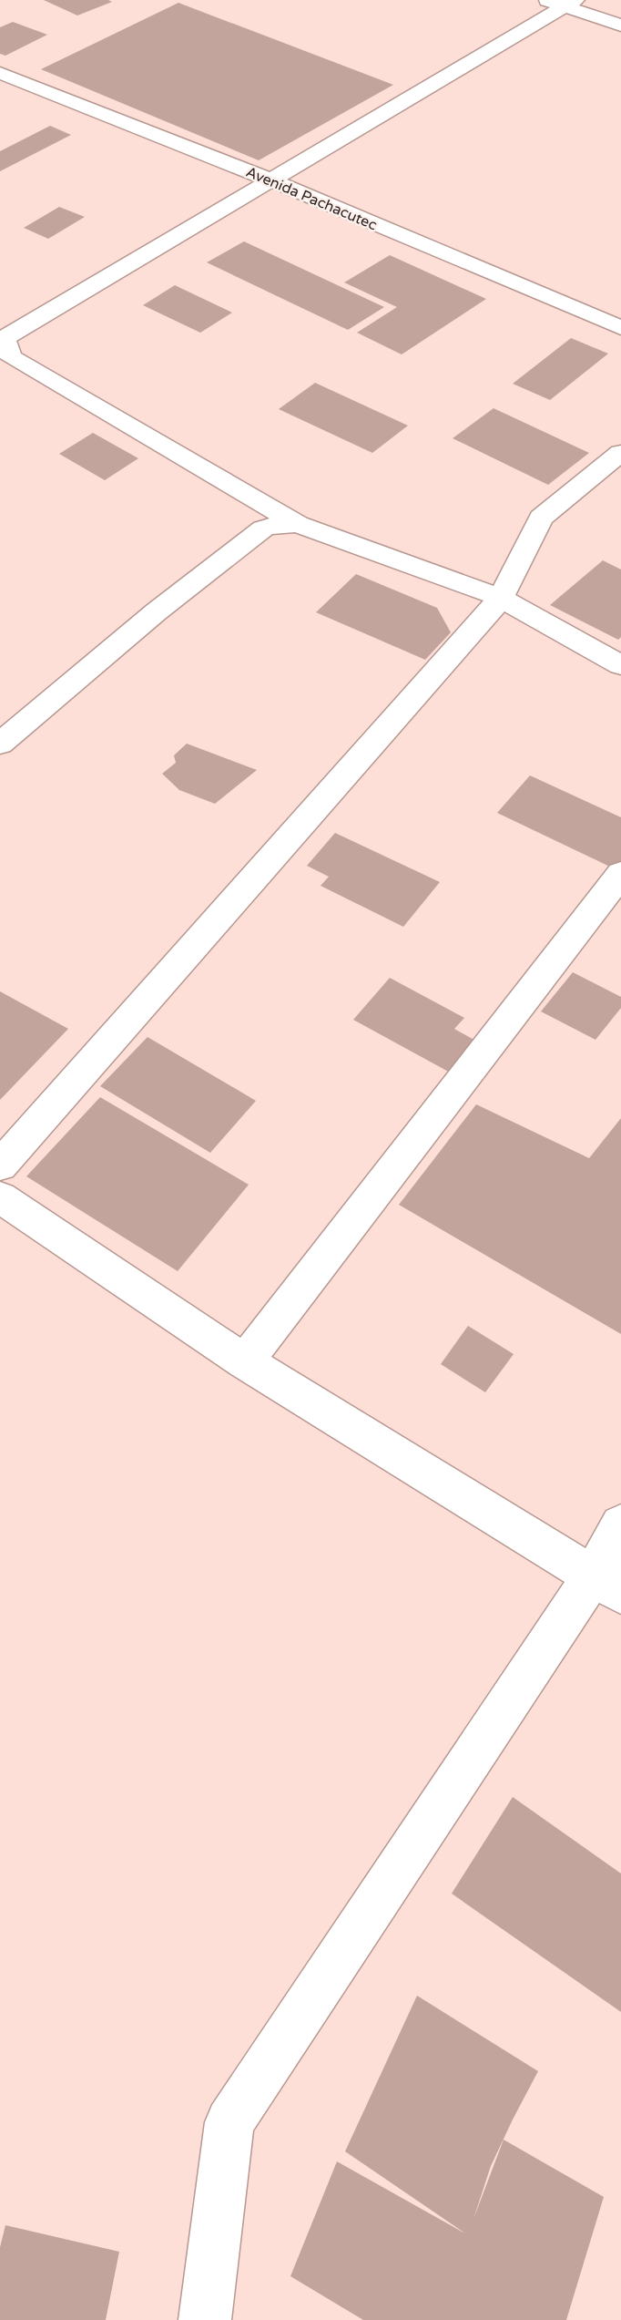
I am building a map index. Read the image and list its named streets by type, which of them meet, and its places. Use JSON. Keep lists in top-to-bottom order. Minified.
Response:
{"streets":{"street":["Avenida Pachacutec"]}}
